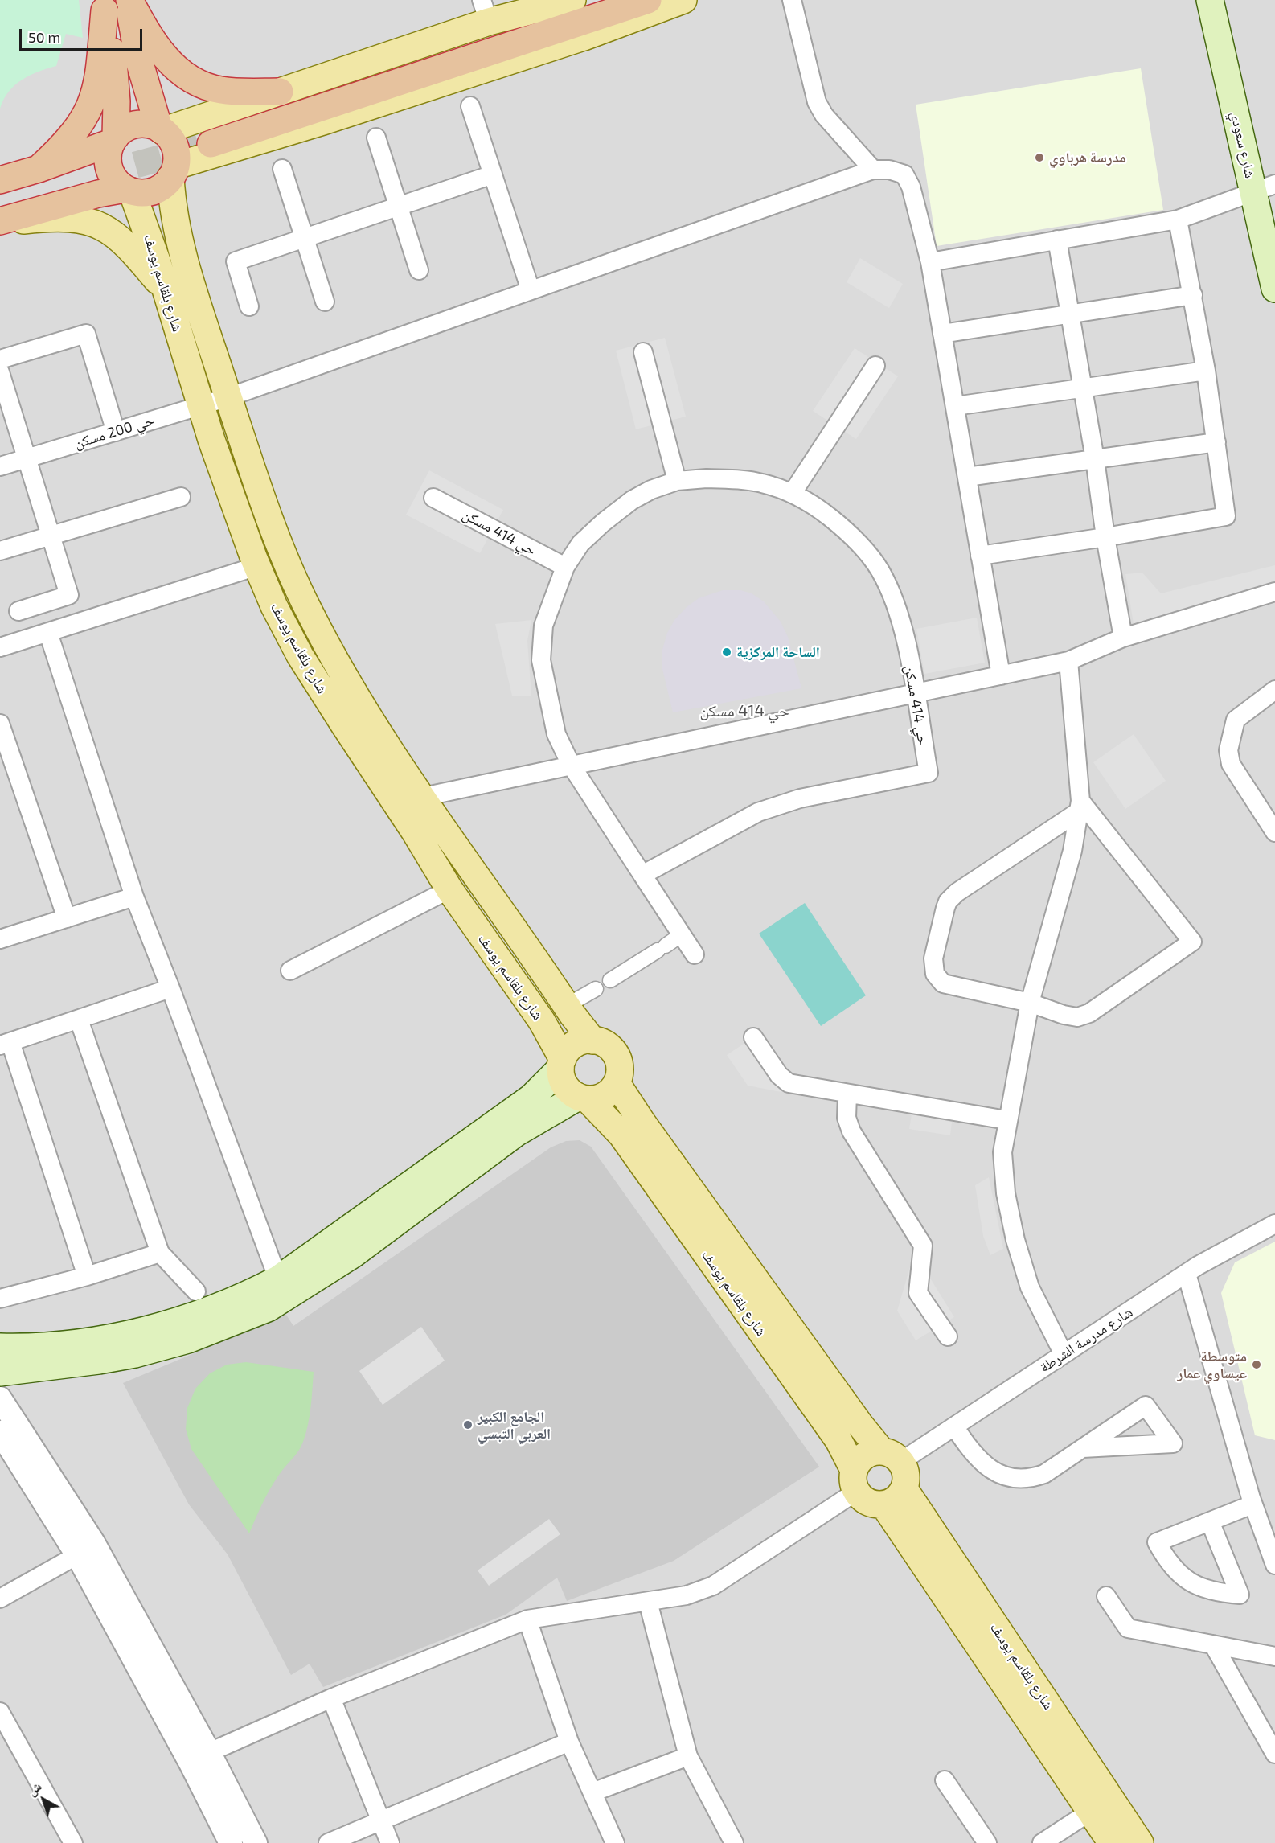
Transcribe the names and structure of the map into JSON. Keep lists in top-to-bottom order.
{
  "streets": {
    "main road": ["شارع سعودي", "شارع بلقاسم يوسف"],
    "street": ["حي 200 مسكن", "حي 414 مسكن", "شارع مدرسة الشرطة"]
  },
  "crossings": [
    ["شارع بلقاسم يوسف", "حي 200 مسكن"],
    ["شارع بلقاسم يوسف", "شارع مدرسة الشرطة"]
  ],
  "districts": ["حي 414 مسكن"],
  "places": [
    "مدرسة هرباوي",
    "الساحة المركزية",
    "متوسطة عيساوي عمار",
    "الجامع الكبير العربي التبسي"
  ],
  "scale_bar": "50 m",
  "north": "top left"
}
